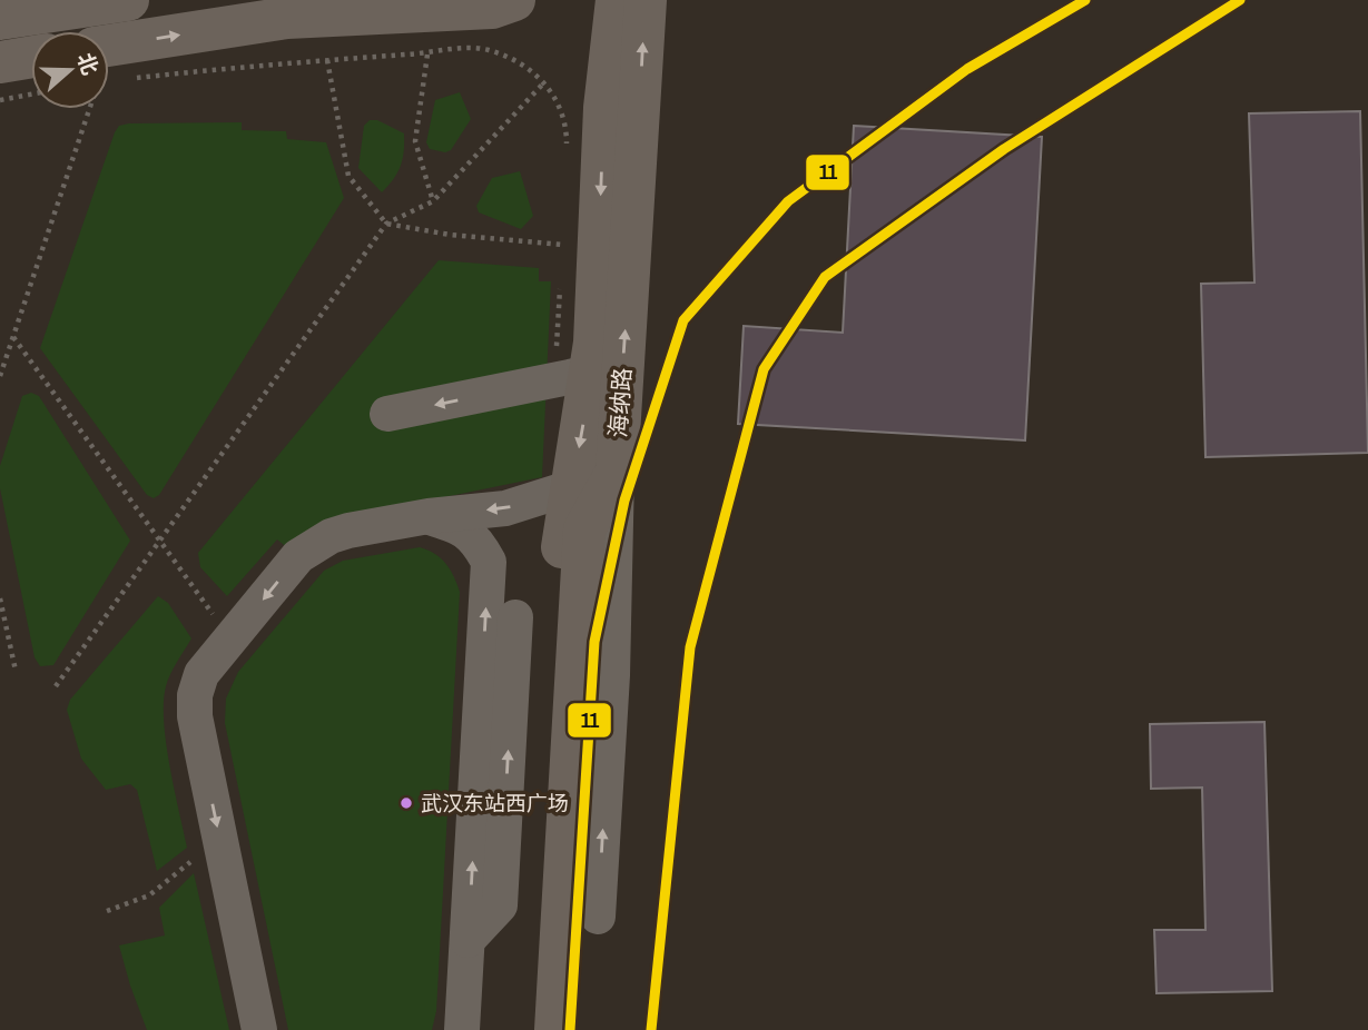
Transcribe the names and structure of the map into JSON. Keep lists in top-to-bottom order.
{
  "streets": {
    "main road": ["海纳路"]
  },
  "places": ["武汉东站西广场"],
  "lines": ["transit line 11"],
  "north": "right"
}
